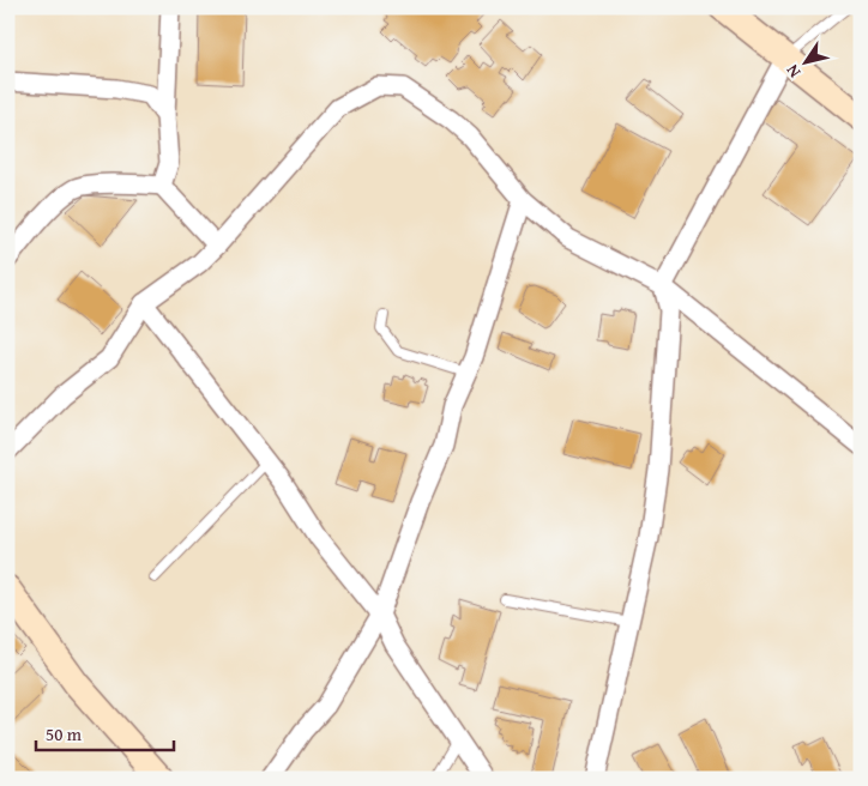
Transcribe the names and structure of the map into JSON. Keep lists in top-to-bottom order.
{
  "scale_bar": "50 m",
  "north": "bottom left"
}
